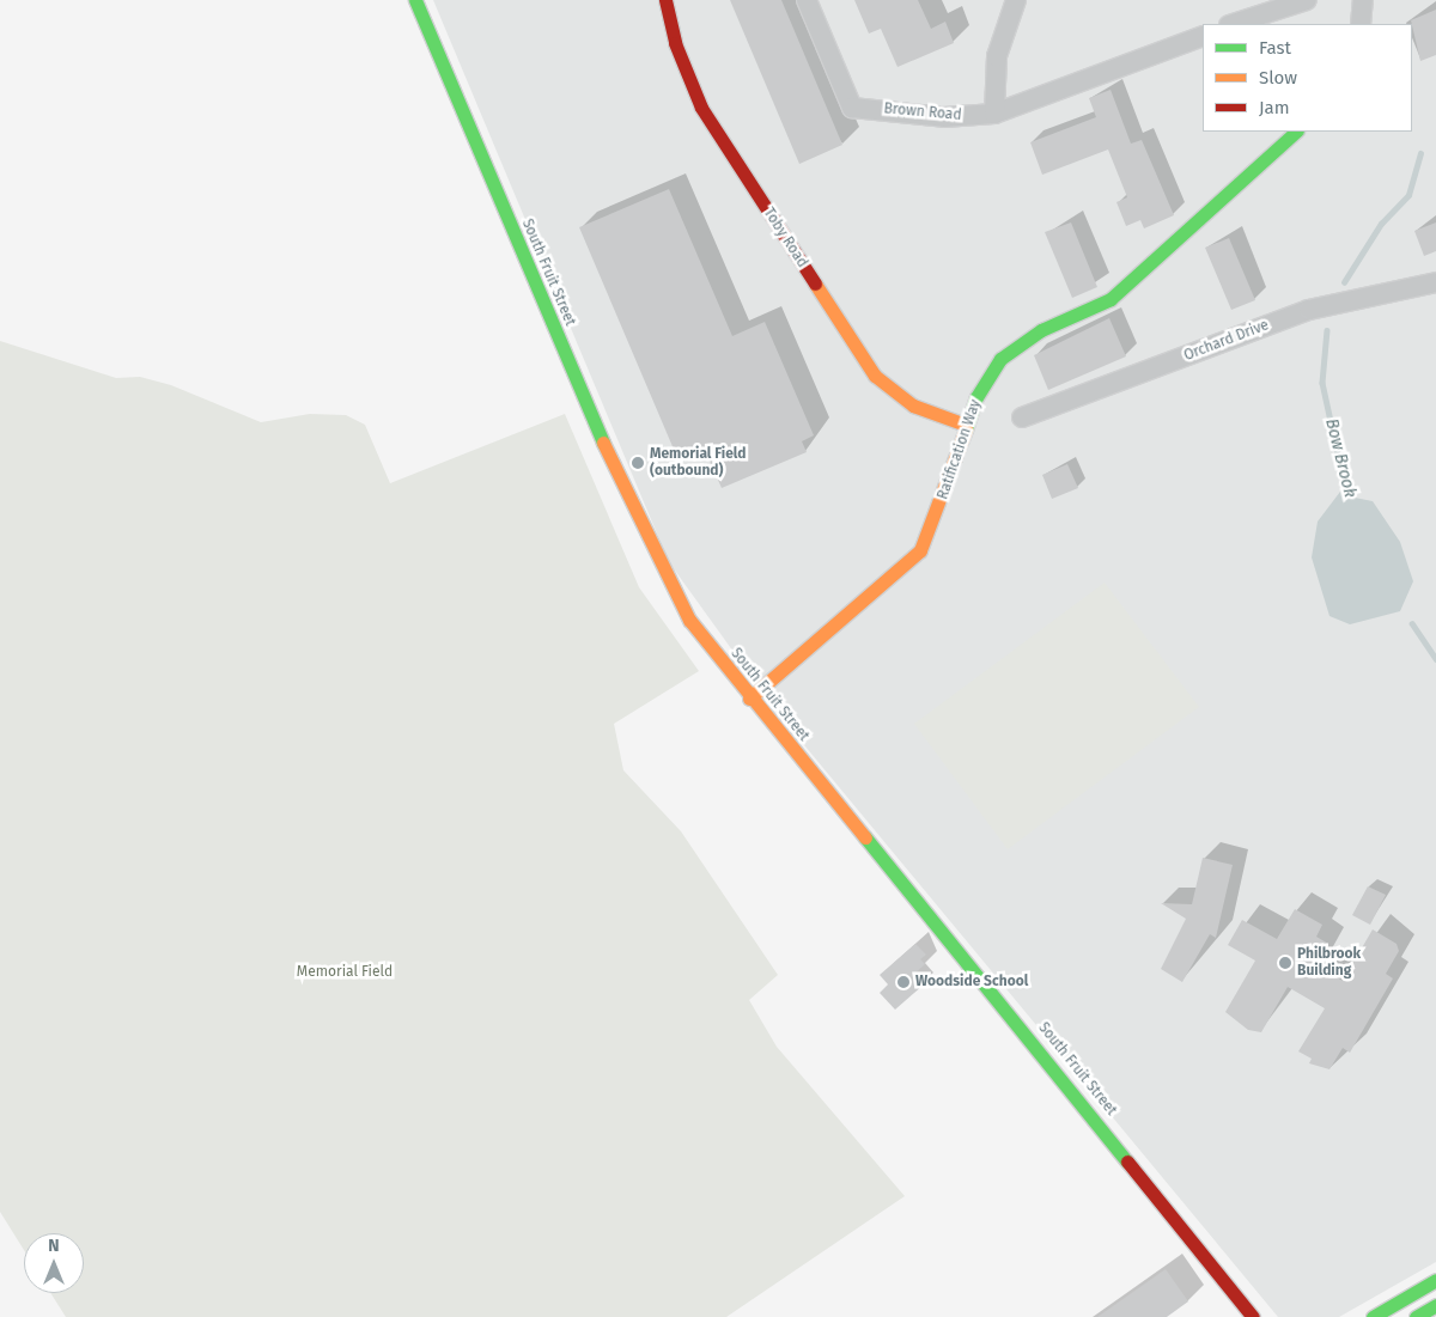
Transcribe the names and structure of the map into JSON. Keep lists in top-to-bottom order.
{
  "streets": {
    "street": [
      "Brown Road",
      "Toby Road",
      "South Fruit Street",
      "Orchard Drive",
      "Ratification Way"
    ]
  },
  "crossings": [
    ["Toby Road", "Ratification Way"],
    ["South Fruit Street", "Ratification Way"]
  ],
  "water": ["Bow Brook"],
  "parks": ["Memorial Field"],
  "places": ["Memorial Field (outbound)", "Philbrook Building", "Woodside School"],
  "legend": ["Fast", "Slow", "Jam"],
  "north": "top"
}
